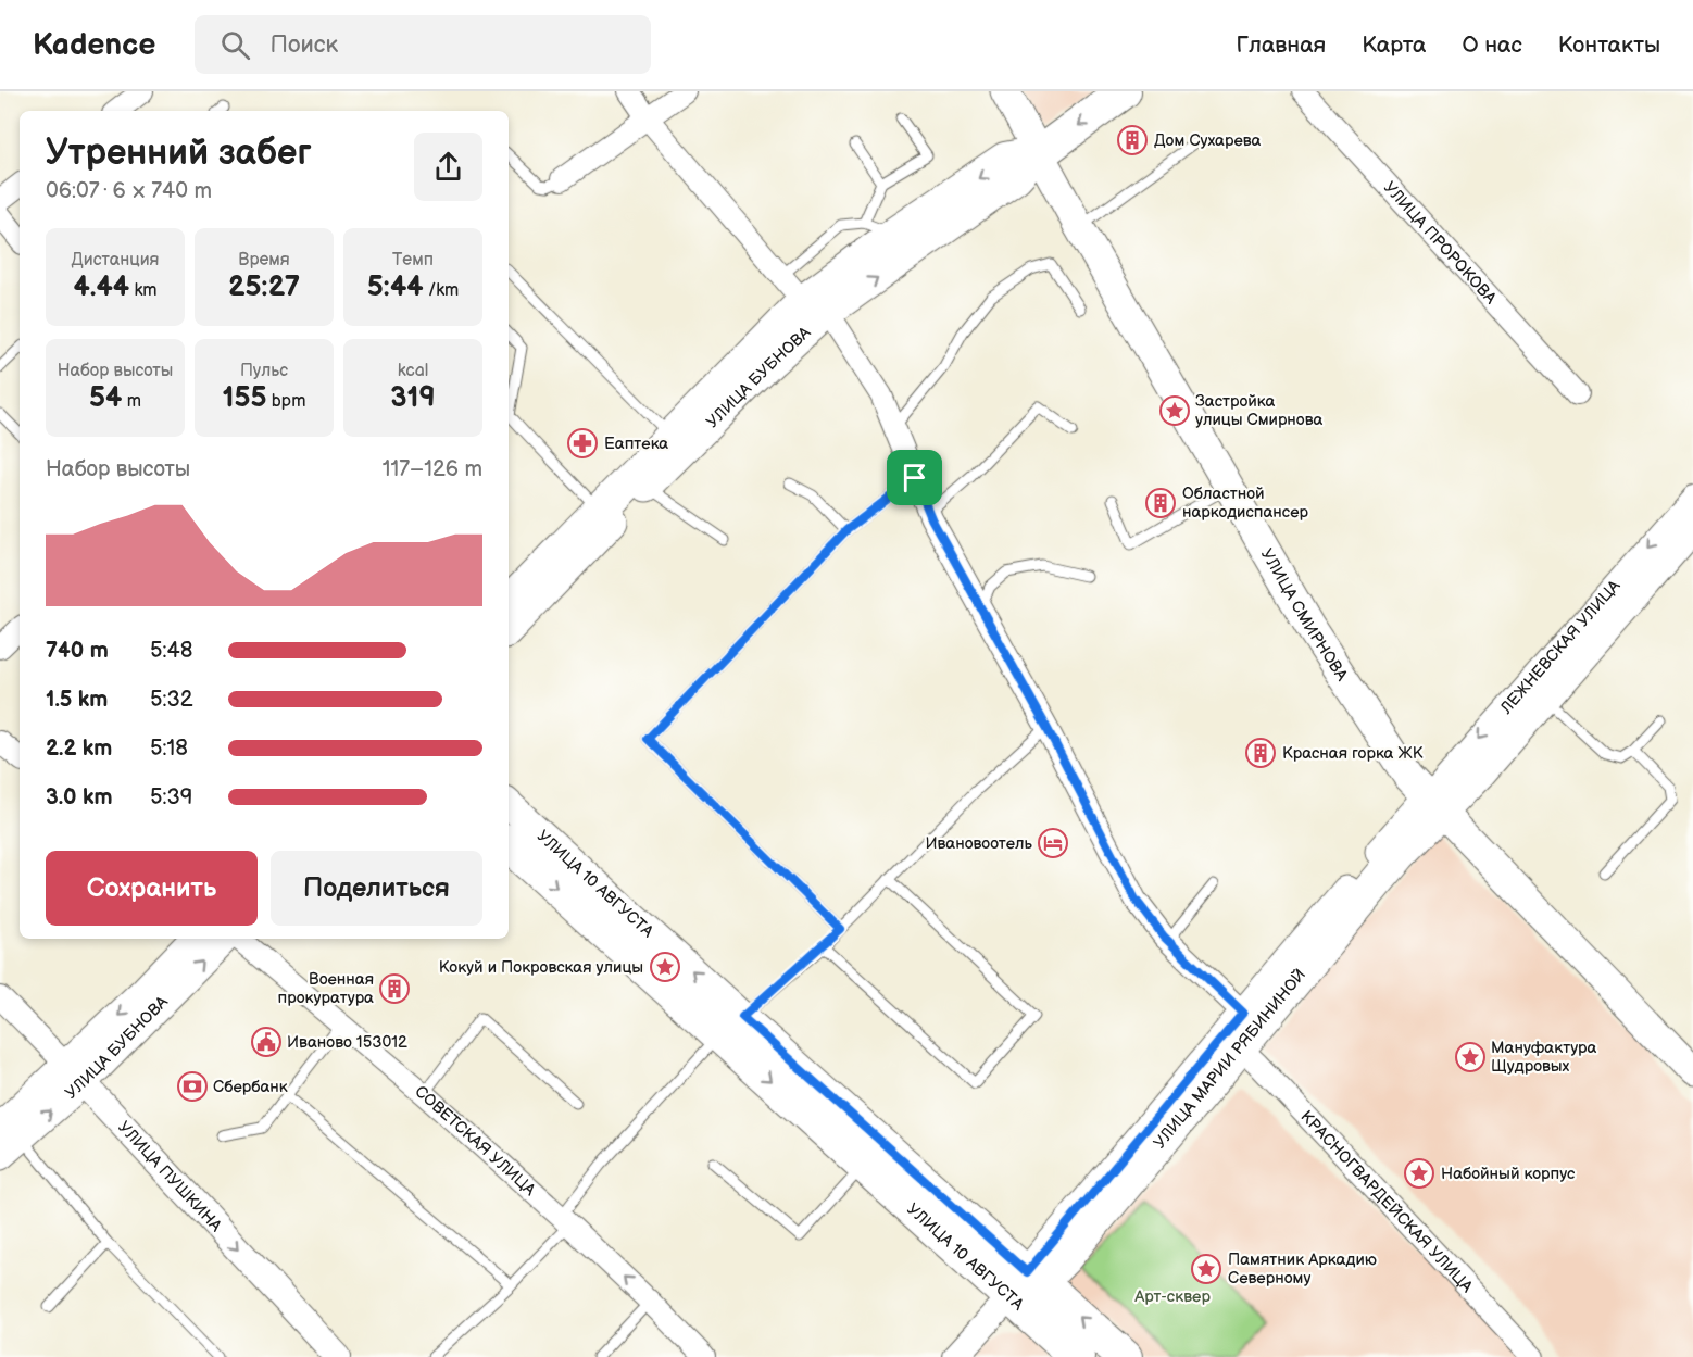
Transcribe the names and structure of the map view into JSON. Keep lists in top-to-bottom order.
{
  "streets": {
    "highway": [
      "УЛИЦА БУБНОВА",
      "ЛЕЖНЕВСКАЯ УЛИЦА",
      "УЛИЦА 10 АВГУСТА",
      "УЛИЦА МАРИИ РЯБИНИНОЙ"
    ],
    "main road": ["УЛИЦА СМИРНОВА"],
    "street": [
      "УЛИЦА ПРОРОКОВА",
      "СОВЕТСКАЯ УЛИЦА",
      "УЛИЦА ПУШКИНА",
      "КРАСНОГВАРДЕЙСКАЯ УЛИЦА"
    ]
  },
  "crossings": [
    ["УЛИЦА БУБНОВА", "УЛИЦА СМИРНОВА"],
    ["УЛИЦА БУБНОВА", "УЛИЦА ПУШКИНА"],
    ["УЛИЦА СМИРНОВА", "ЛЕЖНЕВСКАЯ УЛИЦА"],
    ["УЛИЦА СМИРНОВА", "УЛИЦА МАРИИ РЯБИНИНОЙ"],
    ["ЛЕЖНЕВСКАЯ УЛИЦА", "УЛИЦА МАРИИ РЯБИНИНОЙ"],
    ["УЛИЦА 10 АВГУСТА", "УЛИЦА МАРИИ РЯБИНИНОЙ"],
    ["УЛИЦА МАРИИ РЯБИНИНОЙ", "КРАСНОГВАРДЕЙСКАЯ УЛИЦА"]
  ],
  "one_way": ["ЛЕЖНЕВСКАЯ УЛИЦА", "УЛИЦА ПУШКИНА"],
  "parks": ["Арт-сквер"],
  "places": {
    "building": [
      "Дом Сухарева",
      "Областной наркодиспансер",
      "Красная горка ЖК",
      "Военная прокуратура"
    ],
    "place": [
      "Застройка улицы Смирнова",
      "Кокуй и Покровская улицы",
      "Мануфактура Щудровых",
      "Набойный корпус",
      "Памятник Аркадию Северному"
    ],
    "pharmacy": ["Еаптека"],
    "hotel": ["Ивановоотель"],
    "public building": ["Иваново 153012"],
    "bank": ["Сбербанк"]
  },
  "page": {
    "header": "Kadence",
    "search": "Поиск",
    "nav": [
      "Главная",
      "Карта",
      "О нас",
      "Контакты"
    ],
    "heading": ["Утренний забег", "06:07 · 6 × 740 m"],
    "stats": [
      ["Дистанция", "4.44 km"],
      ["Время", "25:27"],
      ["Темп", "5:44 /km"],
      ["Набор высоты", "54 m"],
      ["Пульс", "155 bpm"],
      ["kcal", "319"]
    ],
    "chart": ["Набор высоты", "117–126 m"],
    "list": [
      {
        "name": "740 m",
        "note": "5:48"
      },
      {
        "name": "1.5 km",
        "note": "5:32"
      },
      {
        "name": "2.2 km",
        "note": "5:18"
      },
      {
        "name": "3.0 km",
        "note": "5:39"
      }
    ],
    "buttons": ["Сохранить", "Поделиться"]
  }
}
